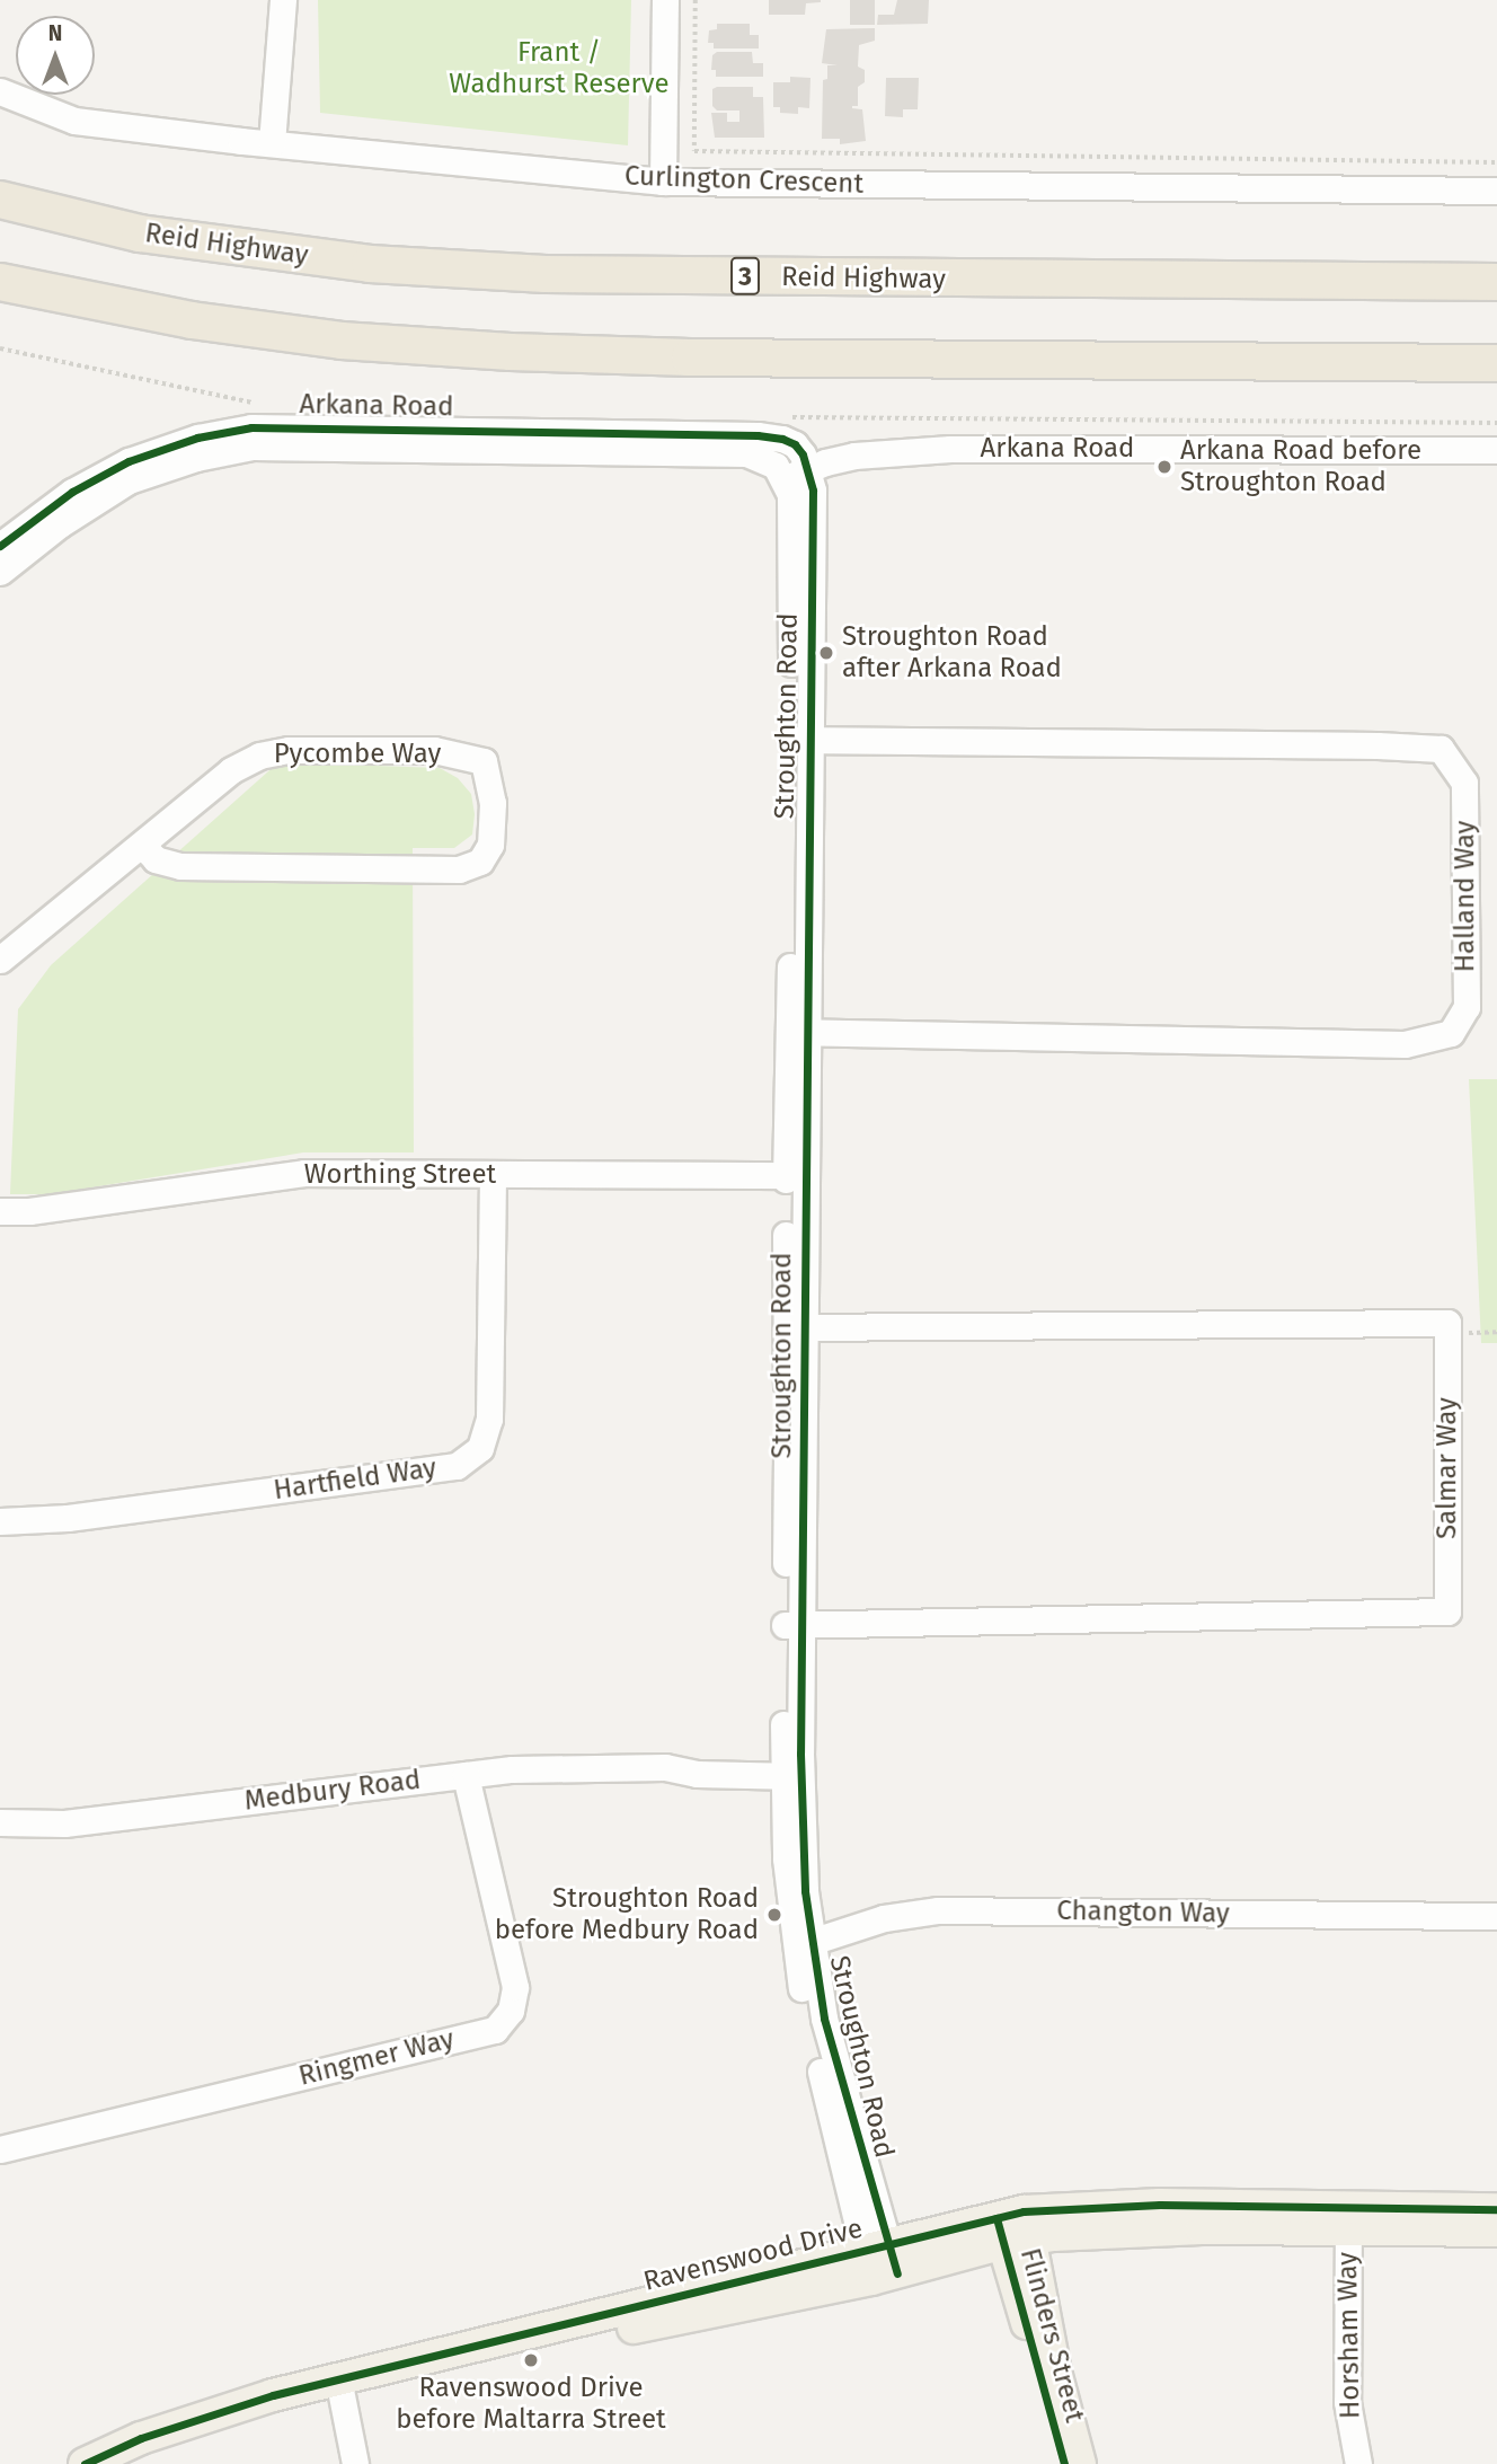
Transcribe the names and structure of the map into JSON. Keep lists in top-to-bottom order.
{
  "streets": {
    "highway": ["Reid Highway", "3"],
    "main road": ["Ravenswood Drive", "Flinders Street"],
    "street": [
      "Curlington Crescent",
      "Arkana Road",
      "Stroughton Road",
      "Pycombe Way",
      "Halland Way",
      "Worthing Street",
      "Salmar Way",
      "Hartfield Way",
      "Medbury Road",
      "Changton Way",
      "Ringmer Way",
      "Horsham Way"
    ]
  },
  "crossings": [
    ["Arkana Road", "Stroughton Road"],
    ["Stroughton Road", "Halland Way"],
    ["Stroughton Road", "Worthing Street"],
    ["Stroughton Road", "Salmar Way"],
    ["Stroughton Road", "Medbury Road"],
    ["Stroughton Road", "Changton Way"],
    ["Stroughton Road", "Ravenswood Drive"],
    ["Worthing Street", "Hartfield Way"],
    ["Medbury Road", "Ringmer Way"],
    ["Ravenswood Drive", "Flinders Street"],
    ["Ravenswood Drive", "Horsham Way"]
  ],
  "parks": ["Frant / Wadhurst Reserve"],
  "places": [
    "Arkana Road before Stroughton Road",
    "Stroughton Road after Arkana Road",
    "Stroughton Road before Medbury Road",
    "Ravenswood Drive before Maltarra Street"
  ],
  "north": "top"
}
